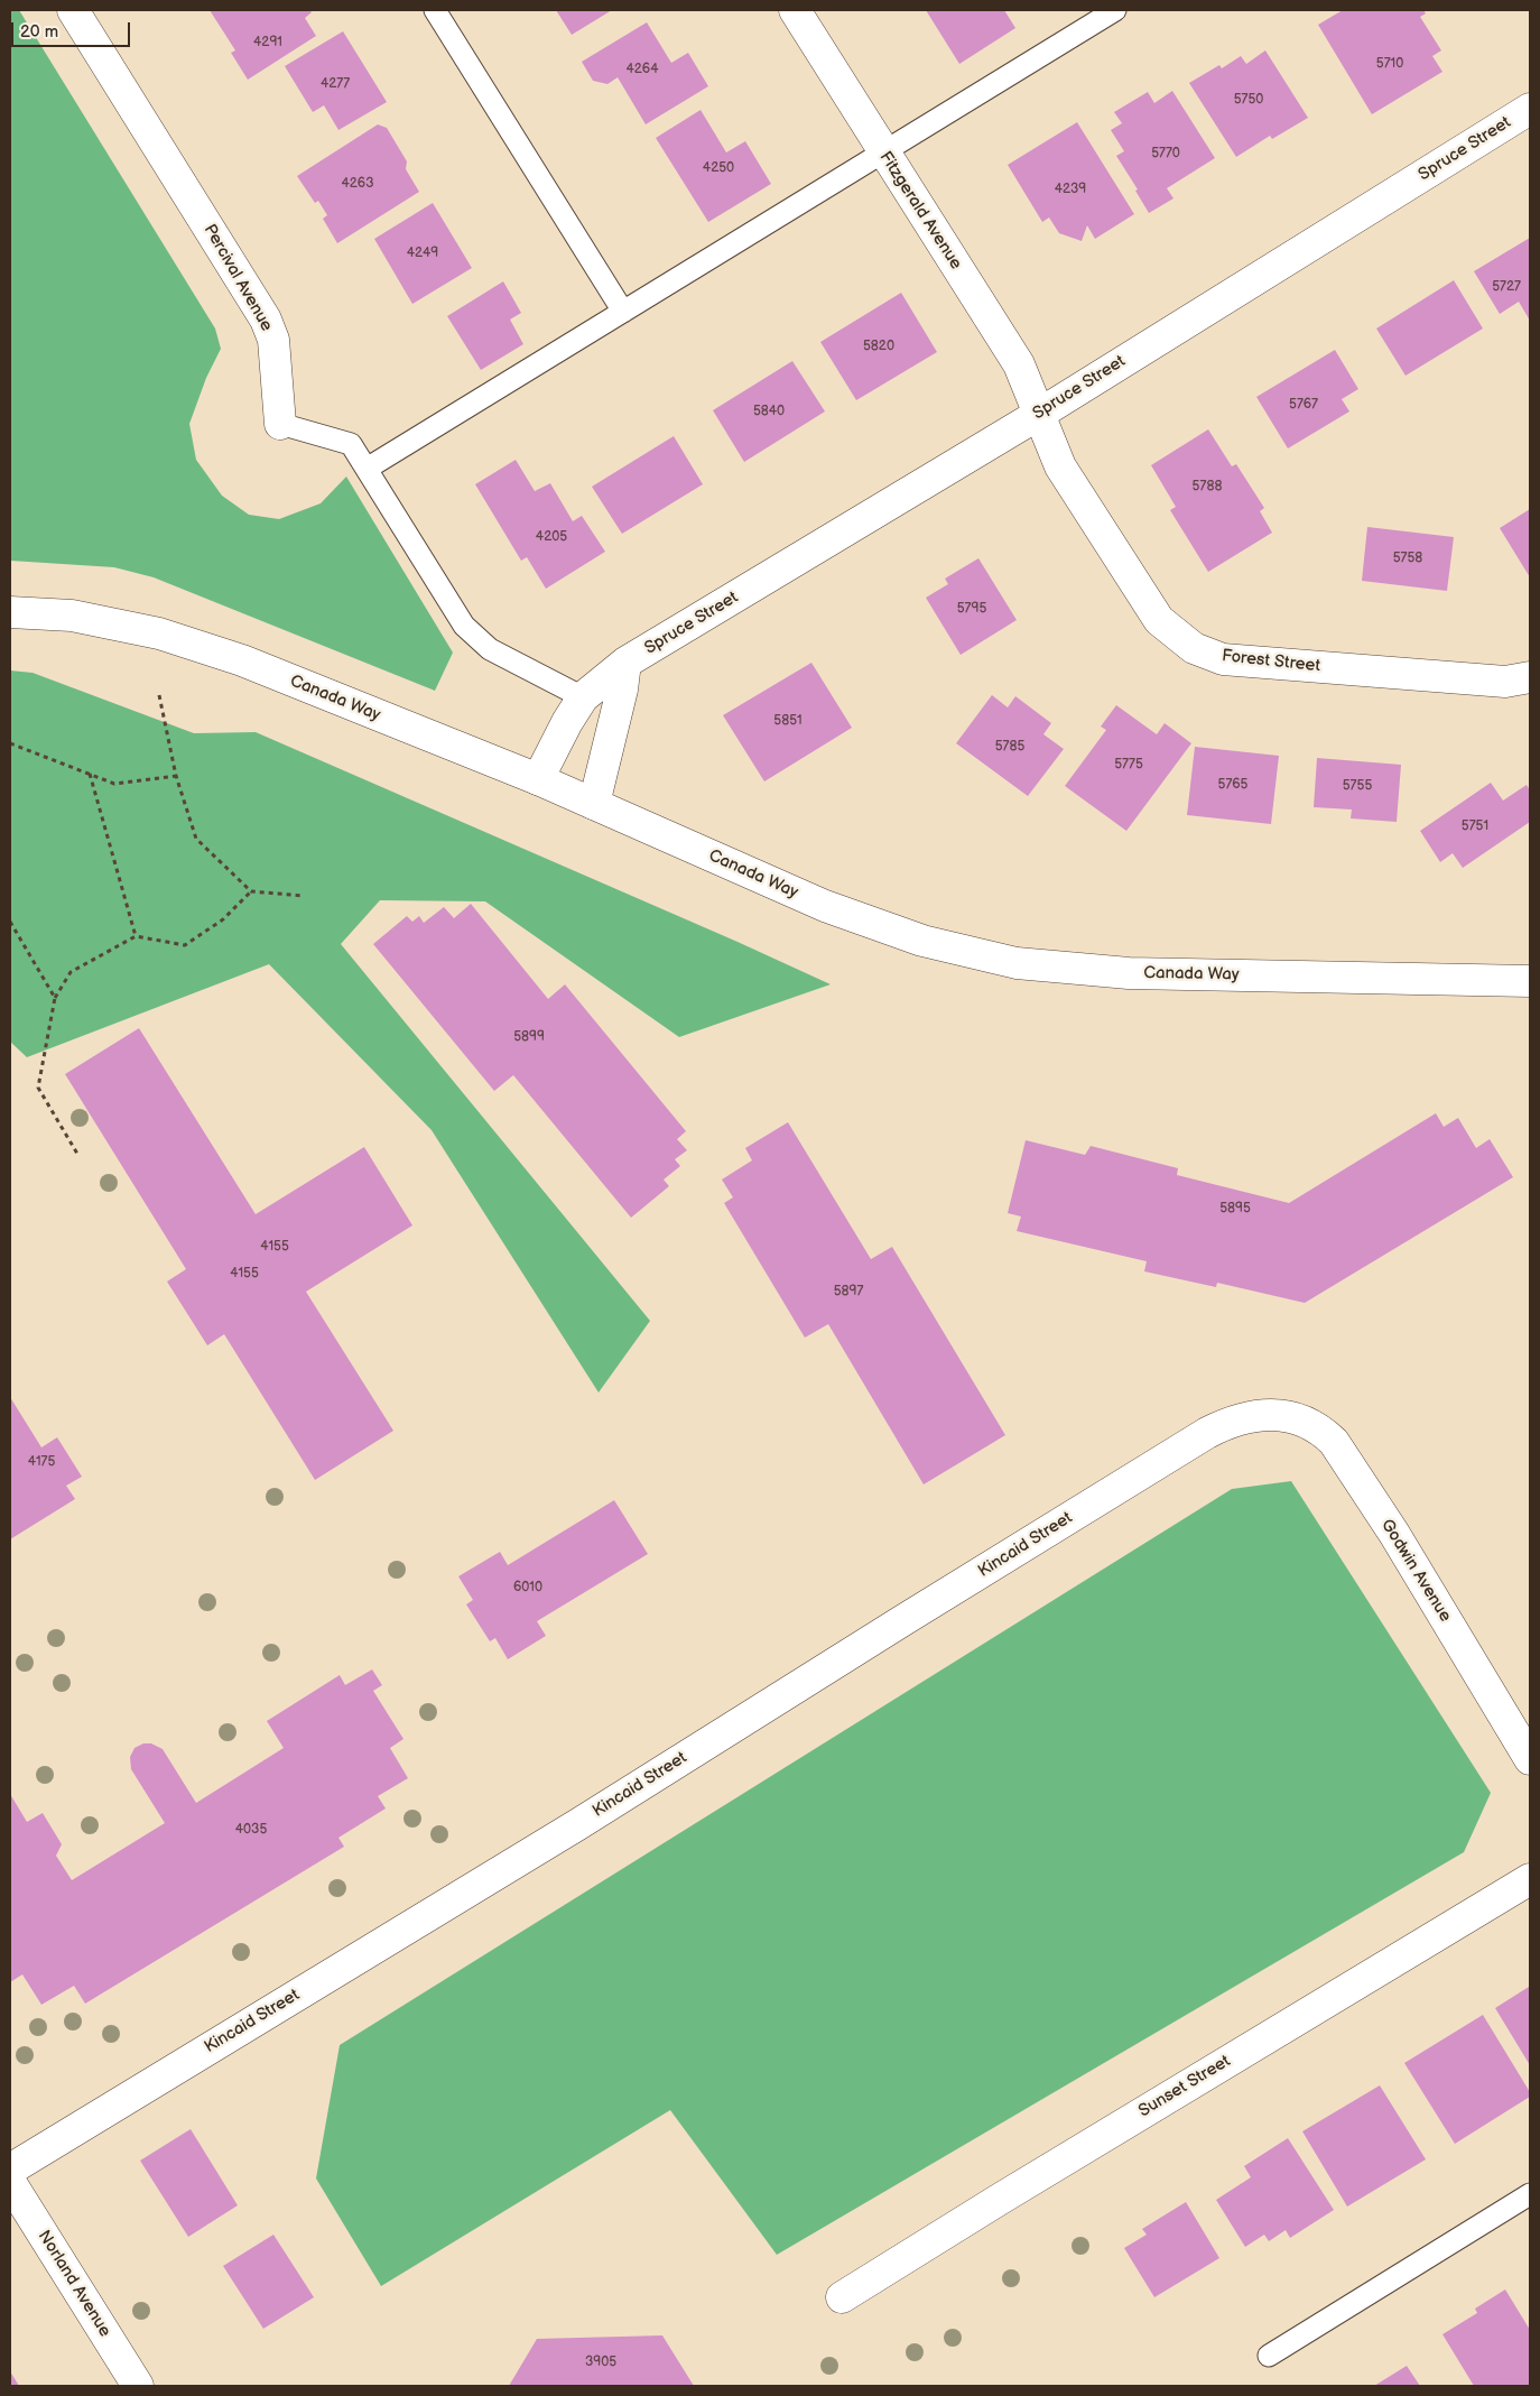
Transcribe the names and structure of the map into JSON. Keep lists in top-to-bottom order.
{
  "streets": {
    "street": [
      "Spruce Street",
      "Fitzgerald Avenue",
      "Percival Avenue",
      "Forest Street",
      "Canada Way",
      "Kincaid Street",
      "Godwin Avenue",
      "Sunset Street",
      "Norland Avenue"
    ]
  },
  "crossings": [
    ["Spruce Street", "Fitzgerald Avenue"],
    ["Spruce Street", "Percival Avenue"],
    ["Spruce Street", "Forest Street"],
    ["Spruce Street", "Canada Way"],
    ["Fitzgerald Avenue", "Forest Street"],
    ["Kincaid Street", "Godwin Avenue"]
  ],
  "house_numbers": [
    "4291",
    "5710",
    "4264",
    "4277",
    "5750",
    "5770",
    "4250",
    "4263",
    "4239",
    "4249",
    "5727",
    "5820",
    "5767",
    "5840",
    "5788",
    "4205",
    "5758",
    "5795",
    "5851",
    "5785",
    "5775",
    "5765",
    "5755",
    "5751",
    "5899",
    "5895",
    "4155",
    "4155",
    "5897",
    "4175",
    "6010",
    "4035",
    "3905"
  ],
  "scale_bar": "20 m"
}
